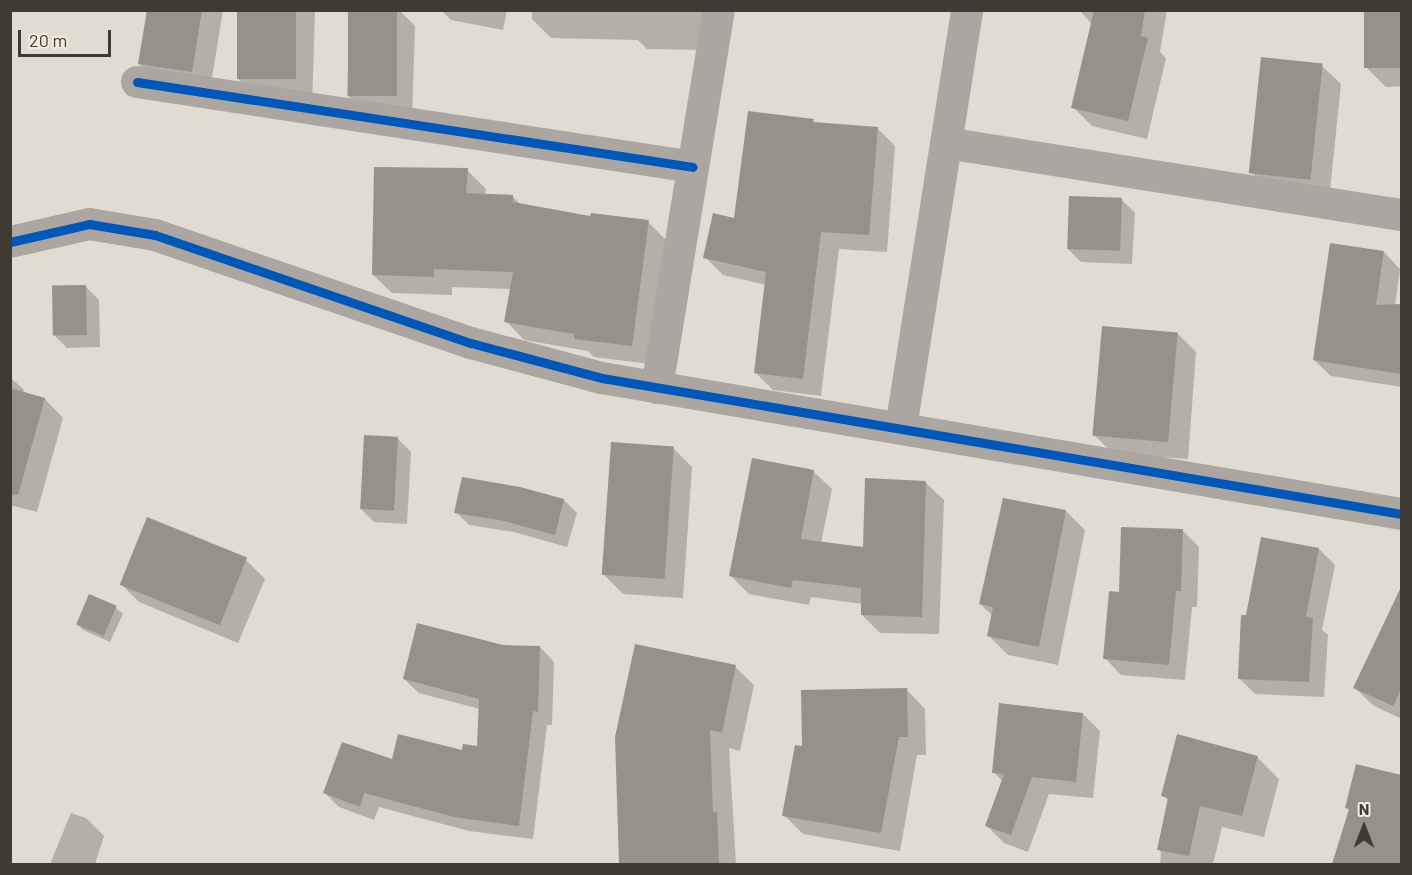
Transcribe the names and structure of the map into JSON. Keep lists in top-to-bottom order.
{
  "scale_bar": "20 m",
  "north": "top"
}
